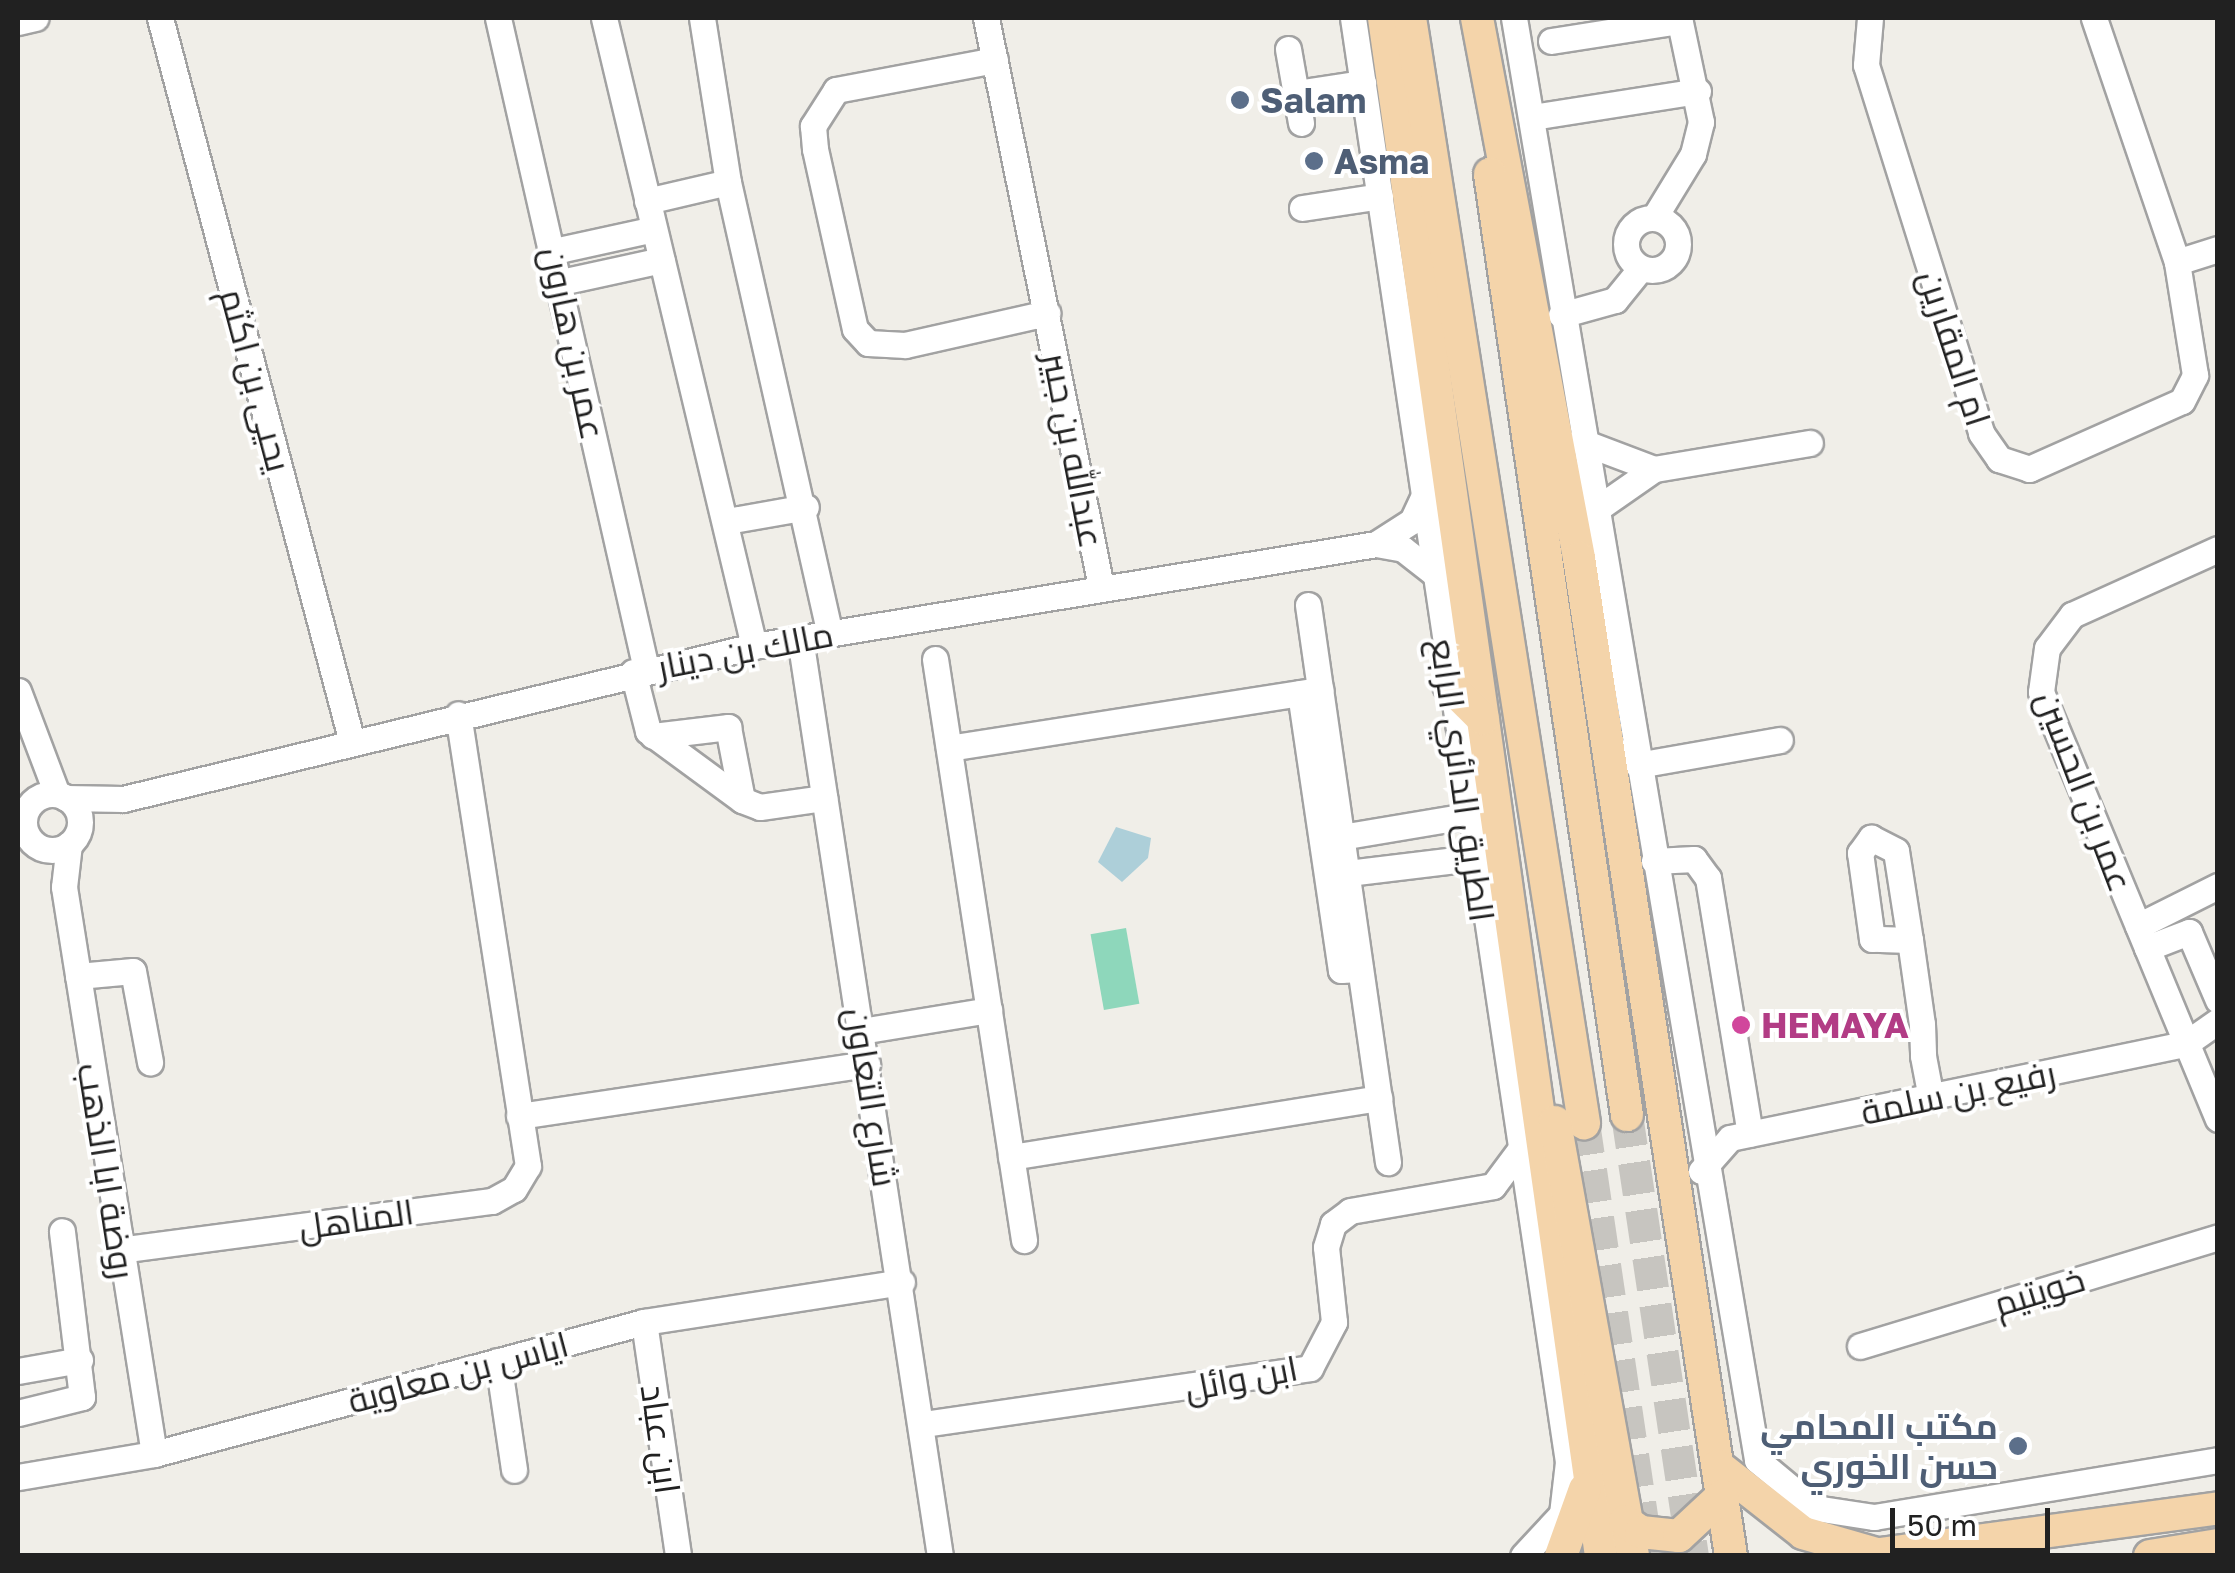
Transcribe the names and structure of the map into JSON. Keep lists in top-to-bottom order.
{
  "streets": {
    "main road": ["الطريق الدائري الرابع"],
    "street": [
      "عمر بن هارون",
      "ام المقارين",
      "يحيى بن اكثم",
      "عبدالله بن جبير",
      "مالك بن دينار",
      "عمر بن الحسين",
      "رفيع بن سلمة",
      "شارع التعاون",
      "روضة ابا الذهب",
      "المناهل",
      "خويتيم",
      "اياس بن معاوية",
      "ابن وائل",
      "ابن عباد"
    ]
  },
  "crossings": [
    ["عمر بن هارون", "مالك بن دينار"],
    ["يحيى بن اكثم", "مالك بن دينار"],
    ["عبدالله بن جبير", "مالك بن دينار"],
    ["مالك بن دينار", "الطريق الدائري الرابع"],
    ["مالك بن دينار", "شارع التعاون"],
    ["مالك بن دينار", "روضة ابا الذهب"],
    ["مالك بن دينار", "المناهل"],
    ["عمر بن الحسين", "رفيع بن سلمة"],
    ["شارع التعاون", "اياس بن معاوية"],
    ["شارع التعاون", "ابن وائل"],
    ["روضة ابا الذهب", "المناهل"],
    ["روضة ابا الذهب", "اياس بن معاوية"],
    ["اياس بن معاوية", "ابن عباد"]
  ],
  "places": [
    "Salam",
    "Asma",
    "HEMAYA",
    "مكتب المحامي حسن الخوري"
  ],
  "scale_bar": "50 m"
}
